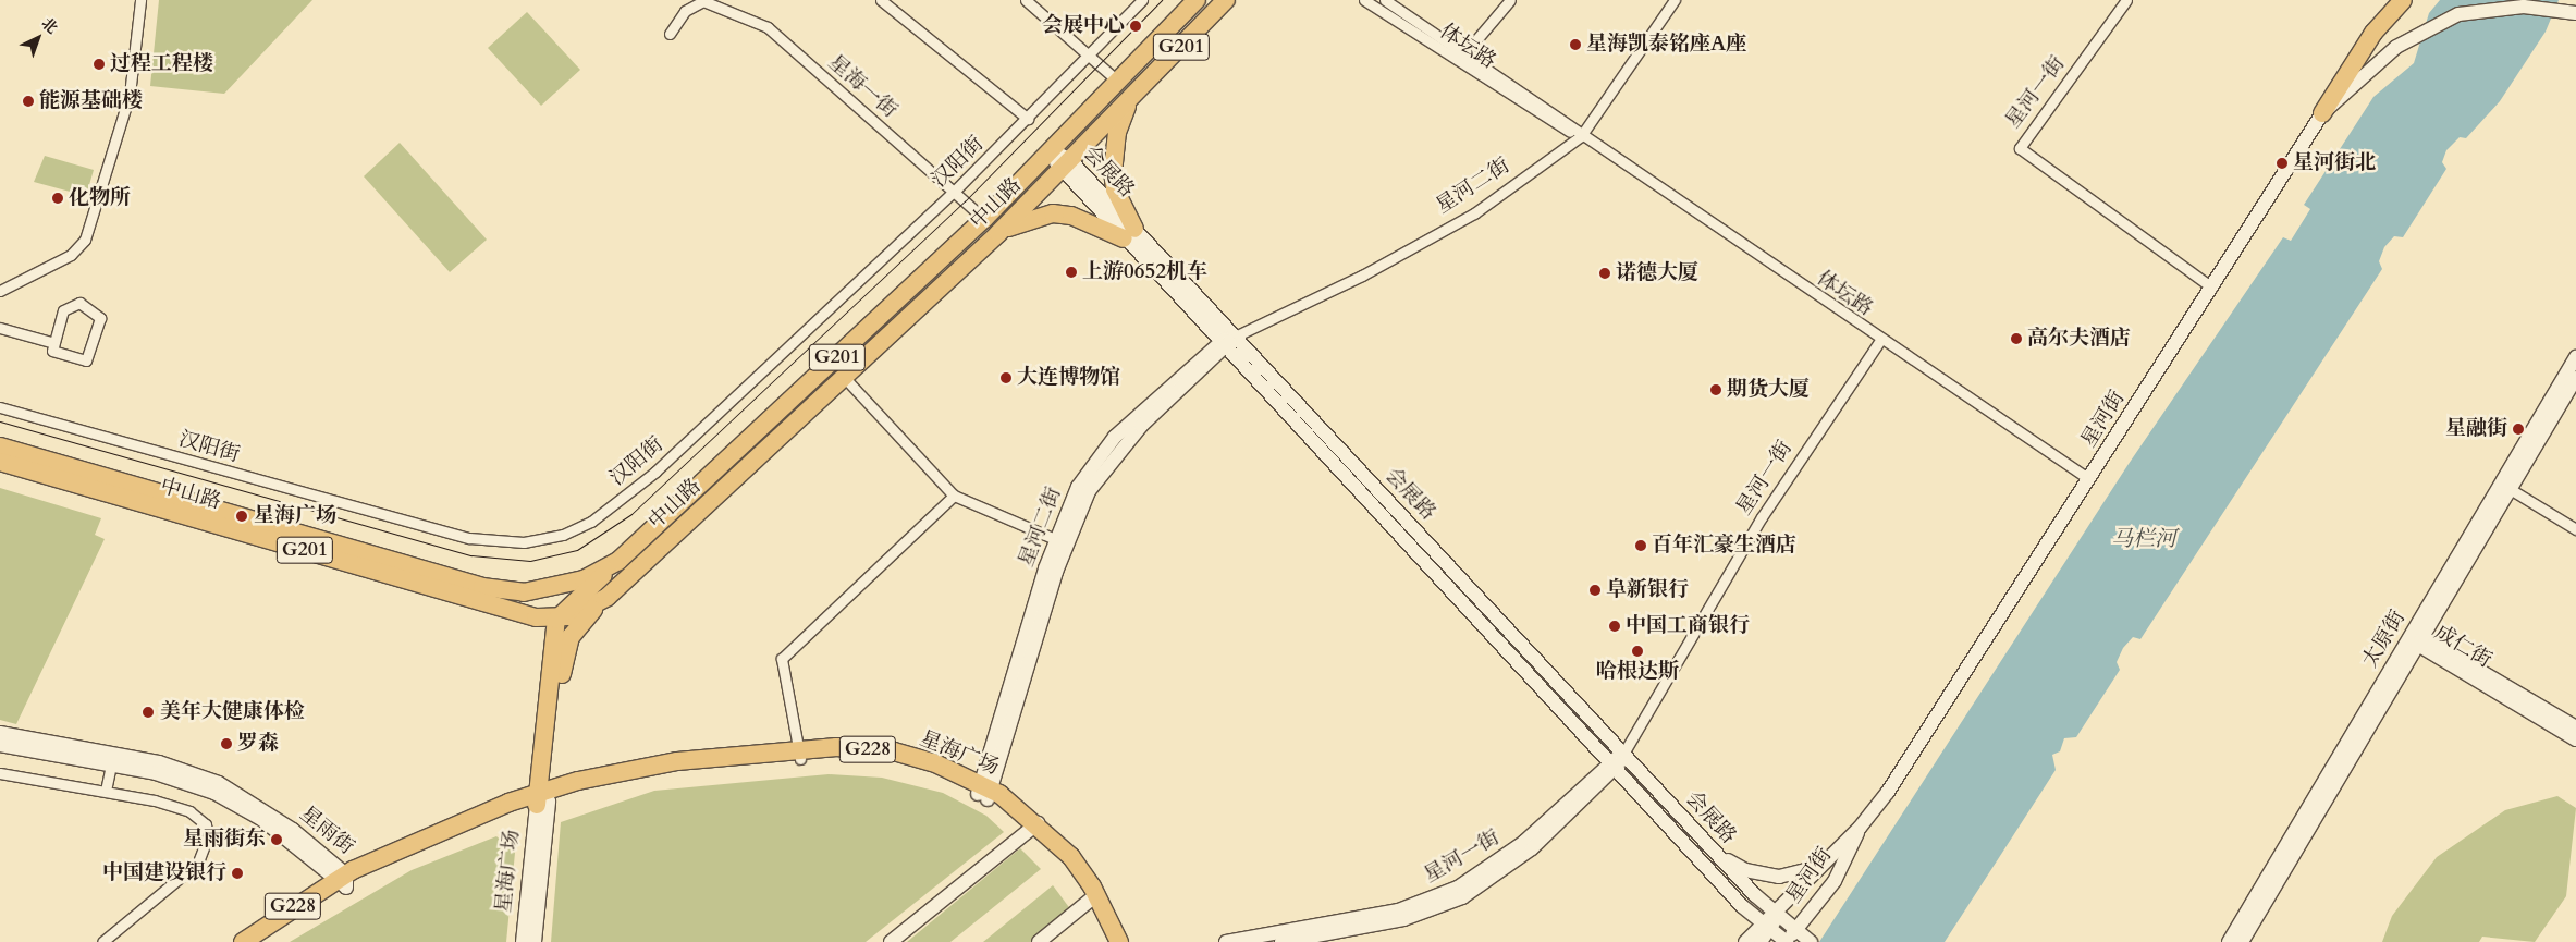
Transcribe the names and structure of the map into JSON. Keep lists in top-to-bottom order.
{
  "streets": {
    "highway": [
      "G201",
      "中山路",
      "G228",
      "星海广场"
    ],
    "main road": [
      "星河一街",
      "会展路",
      "星河二街",
      "星河街",
      "太原街",
      "成仁街",
      "星雨街"
    ],
    "street": ["体坛路", "星海一街", "汉阳街"]
  },
  "crossings": [
    ["体坛路", "星河一街"],
    ["体坛路", "星河二街"],
    ["体坛路", "星河街"],
    ["星海一街", "汉阳街"],
    ["星海一街", "中山路"],
    ["星河一街", "会展路"],
    ["星河一街", "星河街"],
    ["会展路", "星河二街"],
    ["会展路", "中山路"],
    ["会展路", "星河街"],
    ["星河二街", "星海广场"],
    ["中山路", "星海广场"],
    ["太原街", "成仁街"],
    ["星海广场", "星雨街"]
  ],
  "water": ["马栏河"],
  "places": [
    "会展中心",
    "星海凯泰铭座A座",
    "过程工程楼",
    "能源基础楼",
    "星河街北",
    "化物所",
    "上游0652机车",
    "诺德大厦",
    "高尔夫酒店",
    "大连博物馆",
    "期货大厦",
    "星融街",
    "星海广场",
    "百年汇豪生酒店",
    "阜新银行",
    "中国工商银行",
    "哈根达斯",
    "美年大健康体检",
    "罗森",
    "星雨街东",
    "中国建设银行"
  ],
  "north": "top right"
}
